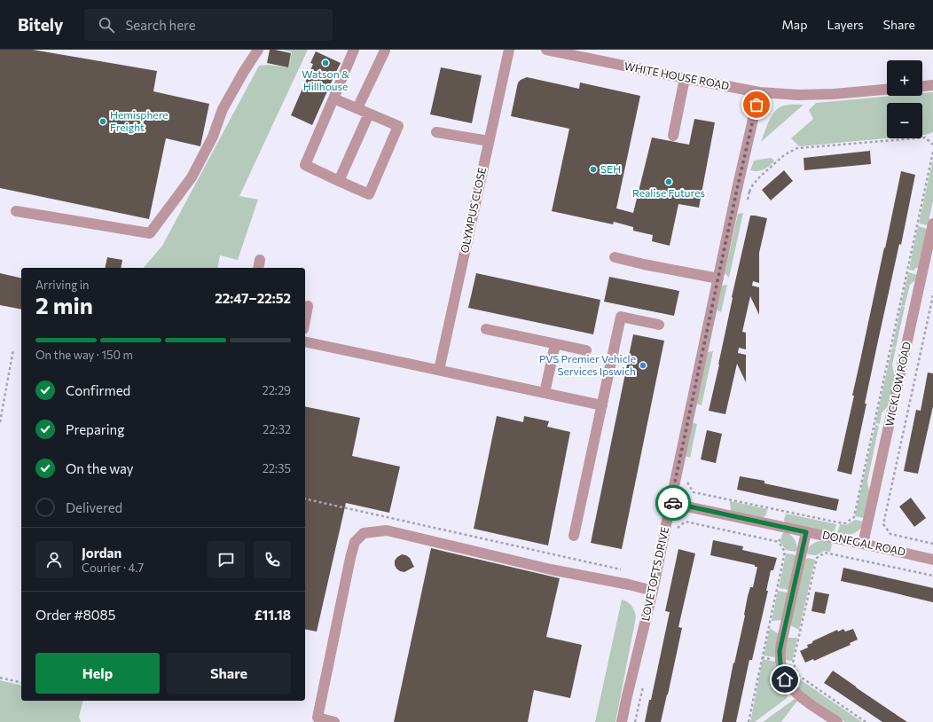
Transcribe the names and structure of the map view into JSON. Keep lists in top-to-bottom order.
{
  "streets": {
    "street": [
      "WHITE HOUSE ROAD",
      "OLYMPUS CLOSE",
      "WICKLOW ROAD",
      "DONEGAL ROAD",
      "LOVETOFTS DRIVE"
    ]
  },
  "crossings": [
    ["WHITE HOUSE ROAD", "LOVETOFTS DRIVE"],
    ["WICKLOW ROAD", "DONEGAL ROAD"],
    ["DONEGAL ROAD", "LOVETOFTS DRIVE"]
  ],
  "places": [
    "Watson & Hillhouse",
    "Hemisphere Freight",
    "SEH",
    "Realise Futures",
    "PVS Premier Vehicle Services Ipswich"
  ],
  "page": {
    "header": "Bitely",
    "search": "Search here",
    "nav": ["Map", "Layers", "Share"],
    "map_buttons": ["+", "−"],
    "heading": ["2 min", "Arriving in", "22:47–22:52"],
    "panel": [
      "Jordan",
      "Courier · 4.7",
      "Order #8085",
      "£11.18"
    ],
    "bar": "On the way · 150 m",
    "list": [
      ["Confirmed", "22:29"],
      ["Preparing", "22:32"],
      ["On the way", "22:35"],
      "Delivered"
    ],
    "buttons": ["Help", "Share"]
  }
}
